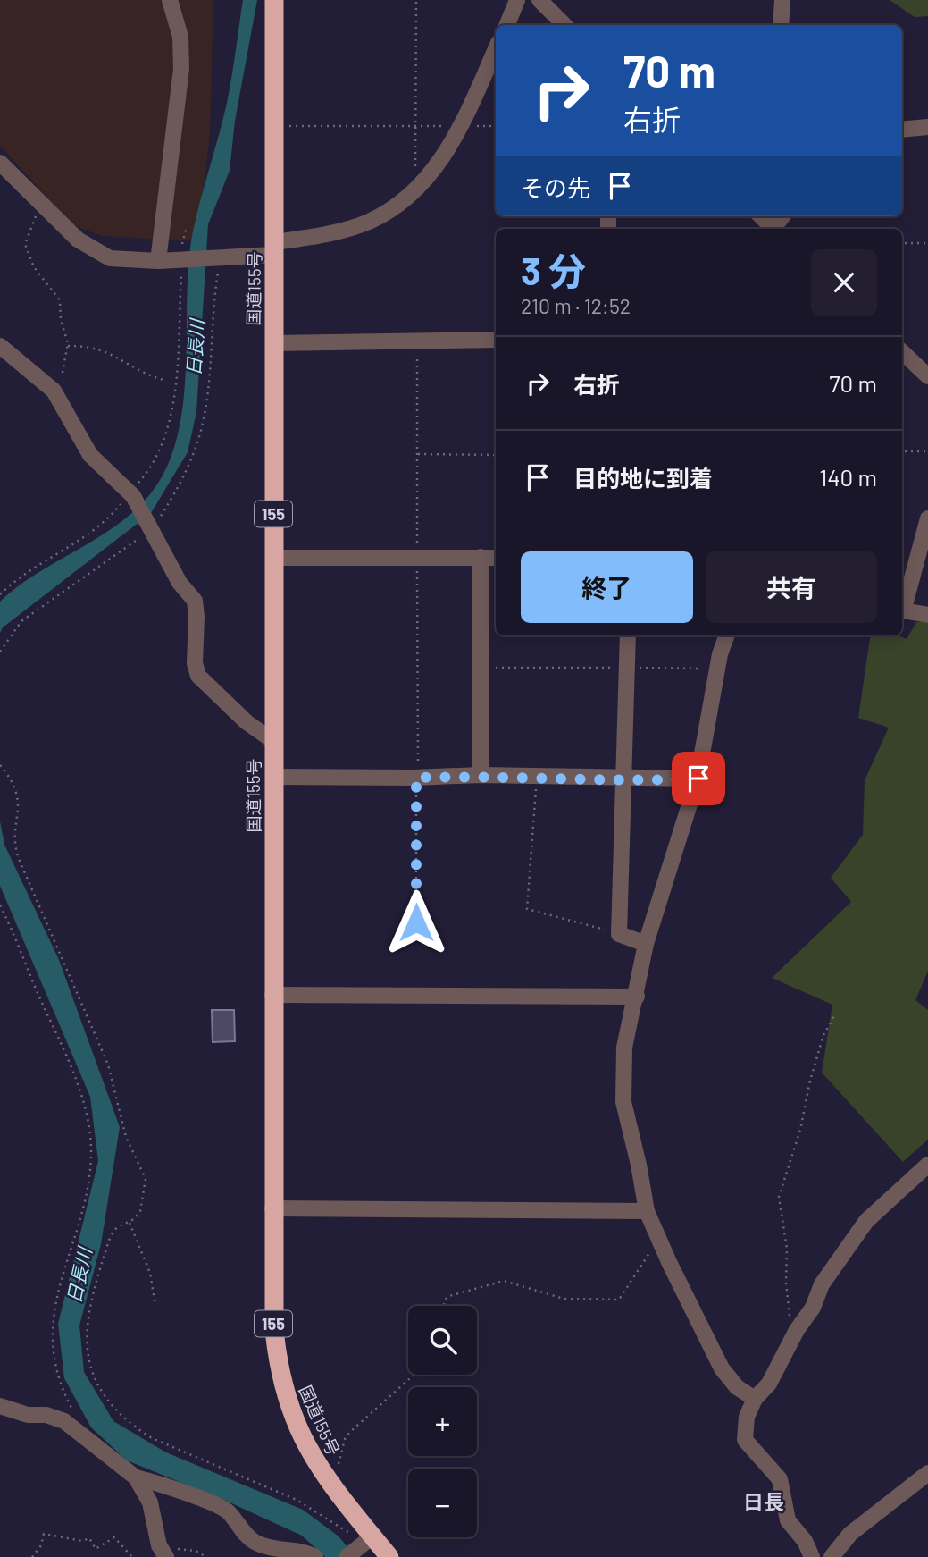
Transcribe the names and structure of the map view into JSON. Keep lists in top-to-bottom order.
{
  "streets": {
    "highway": ["国道155号", "155"]
  },
  "districts": ["日長"],
  "water": ["日長川"],
  "page": {
    "turn": ["70 m", "右折"],
    "then": "その先",
    "heading": ["3 分", "210 m · 12:52"],
    "list": [
      {
        "name": "右折",
        "value": "70 m"
      },
      {
        "name": "目的地に到着",
        "value": "140 m"
      }
    ],
    "buttons": ["終了", "共有"],
    "map_buttons": ["+", "−"]
  }
}
